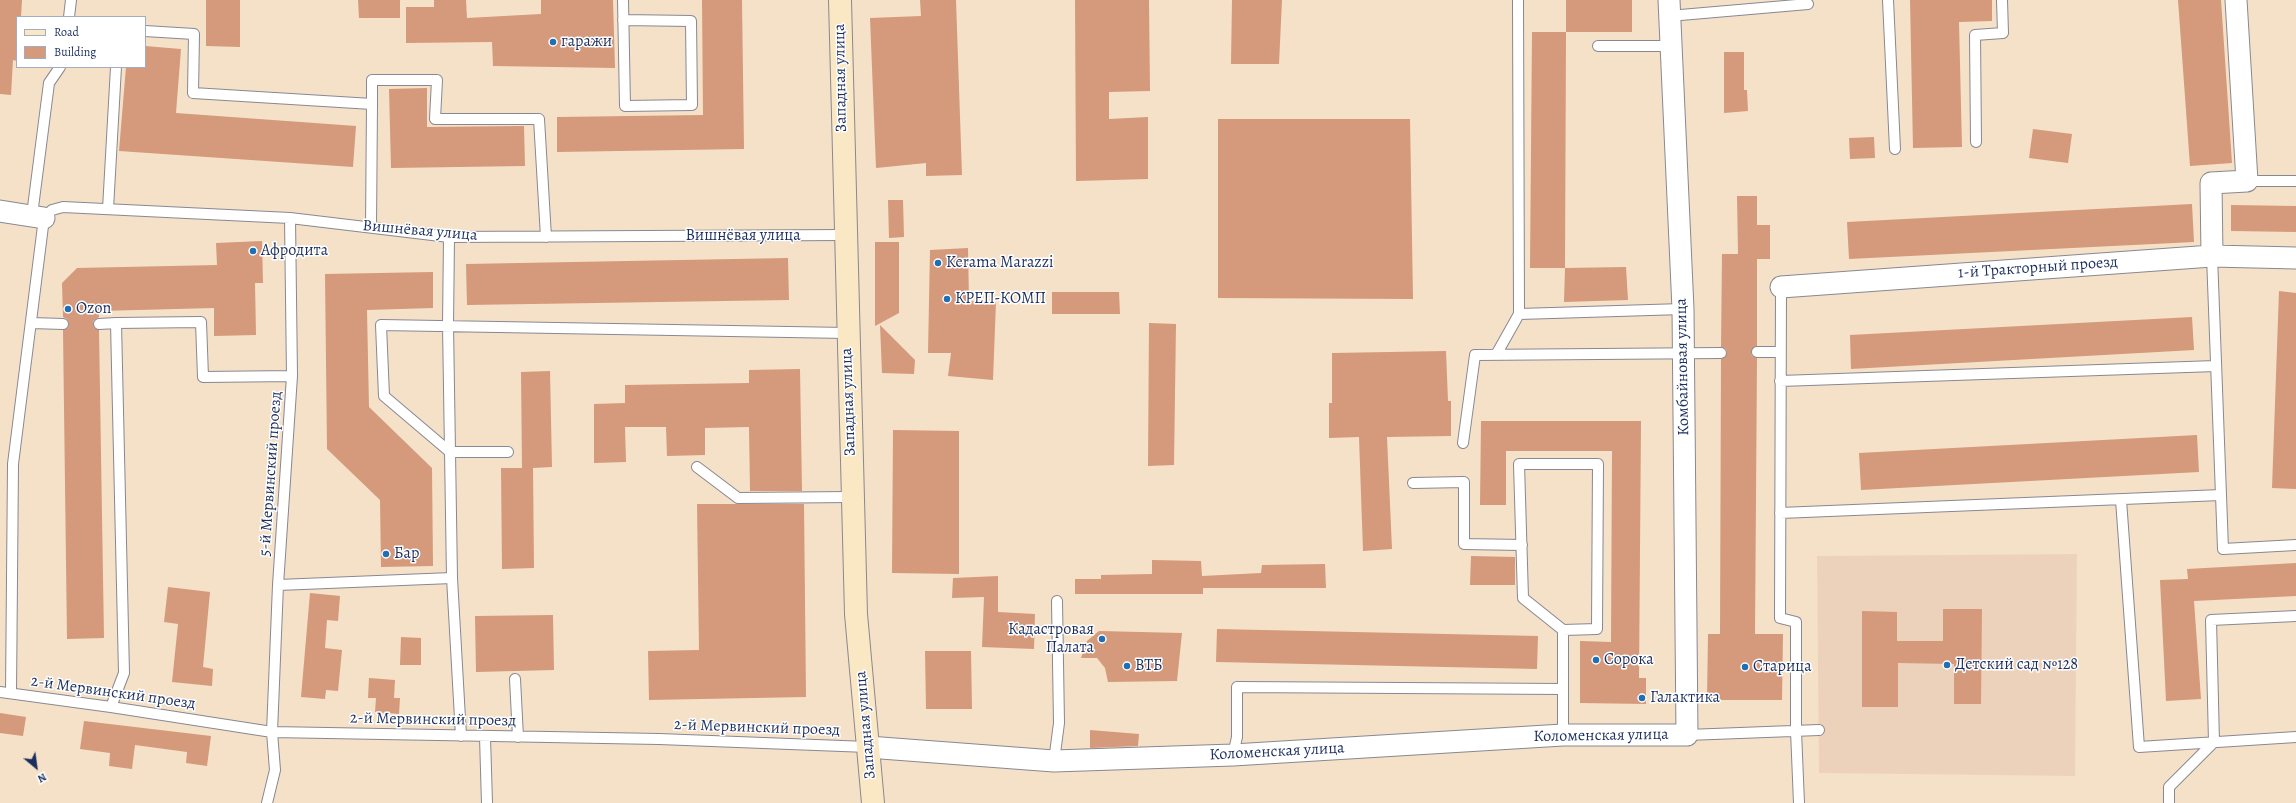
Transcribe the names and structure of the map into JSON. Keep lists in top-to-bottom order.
{
  "streets": {
    "street": [
      "Западная улица",
      "1-й Тракторный проезд",
      "Комбайновая улица",
      "Коломенская улица"
    ],
    "lane": ["Вишнёвая улица", "5-й Мервинский проезд", "2-й Мервинский проезд"]
  },
  "crossings": [
    ["Западная улица", "Вишнёвая улица"],
    ["Западная улица", "2-й Мервинский проезд"],
    ["Западная улица", "Коломенская улица"],
    ["Вишнёвая улица", "5-й Мервинский проезд"],
    ["Комбайновая улица", "Коломенская улица"],
    ["5-й Мервинский проезд", "2-й Мервинский проезд"],
    ["2-й Мервинский проезд", "Коломенская улица"]
  ],
  "places": [
    "гаражи",
    "Афродита",
    "Kerama Marazzi",
    "КРЕП-КОМП",
    "Ozon",
    "Бар",
    "Кадастровая Палата",
    "Сорока",
    "Детский сад №128",
    "ВТБ",
    "Старица",
    "Галактика"
  ],
  "legend": ["Road", "Building"],
  "north": "bottom right"
}
